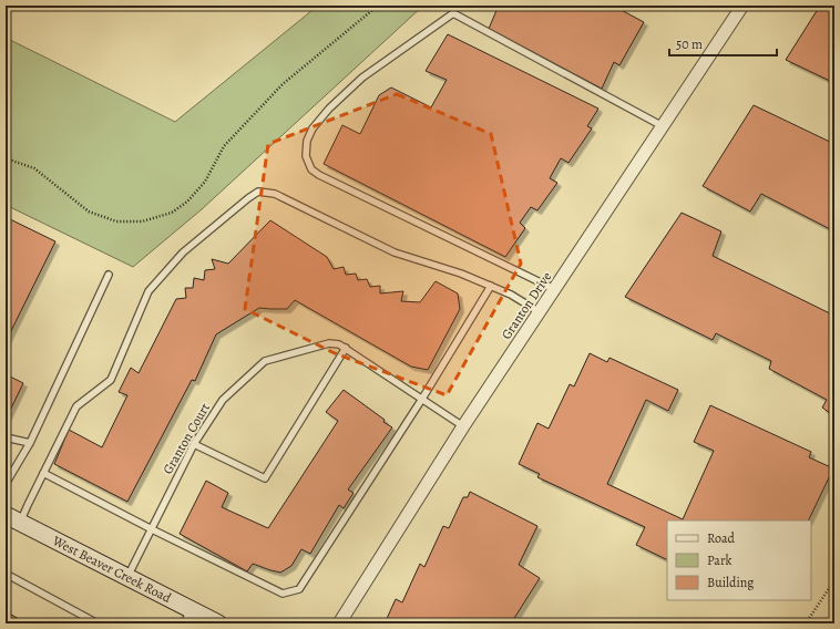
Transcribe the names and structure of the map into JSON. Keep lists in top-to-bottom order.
{
  "streets": {
    "street": ["Granton Drive", "West Beaver Creek Road"],
    "lane": ["Granton Court"]
  },
  "crossings": [
    ["Granton Drive", "Granton Court"],
    ["Granton Court", "West Beaver Creek Road"]
  ],
  "legend": ["Road", "Park", "Building"],
  "scale_bar": "50 m"
}
